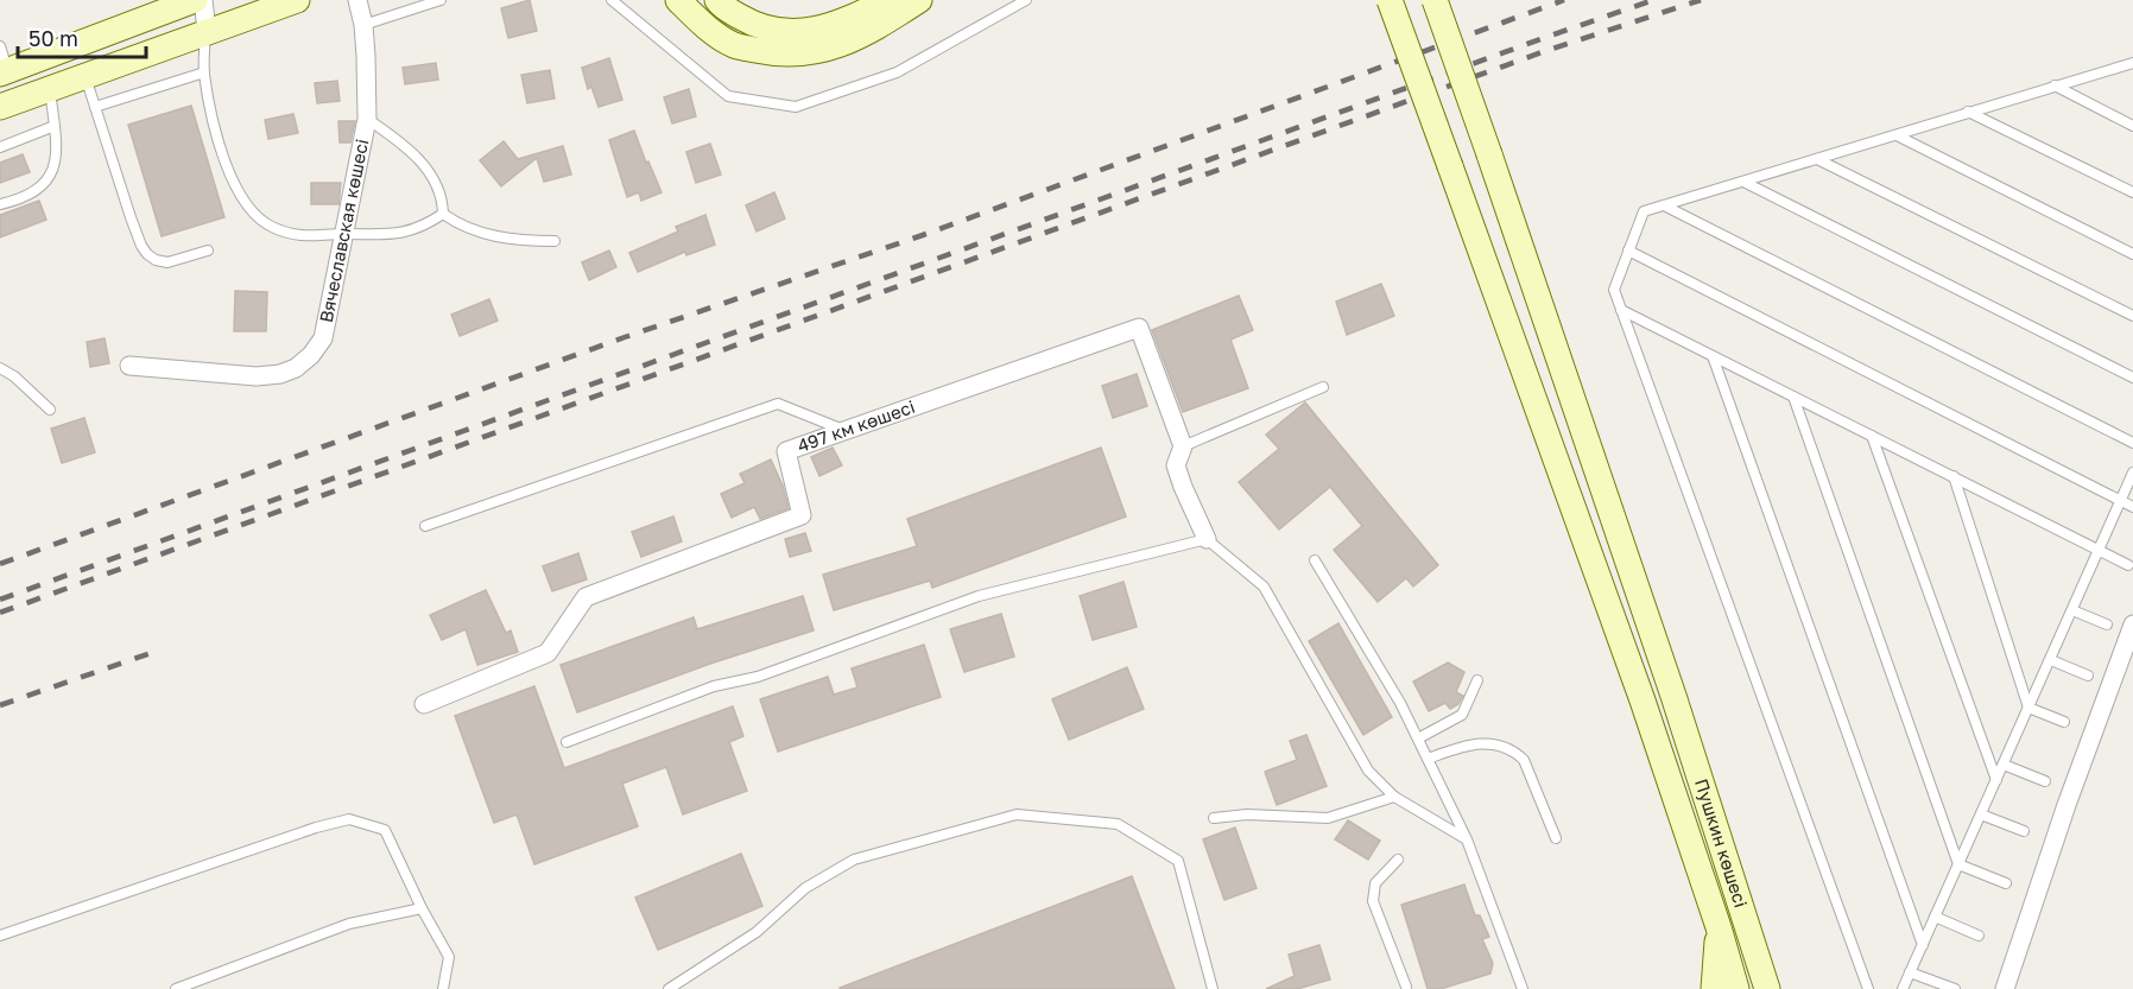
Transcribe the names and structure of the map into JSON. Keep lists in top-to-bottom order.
{
  "streets": {
    "main road": ["Пушкин көшесі"],
    "street": ["Вячеславская көшесі", "497 км көшесі"]
  },
  "scale_bar": "50 m"
}
